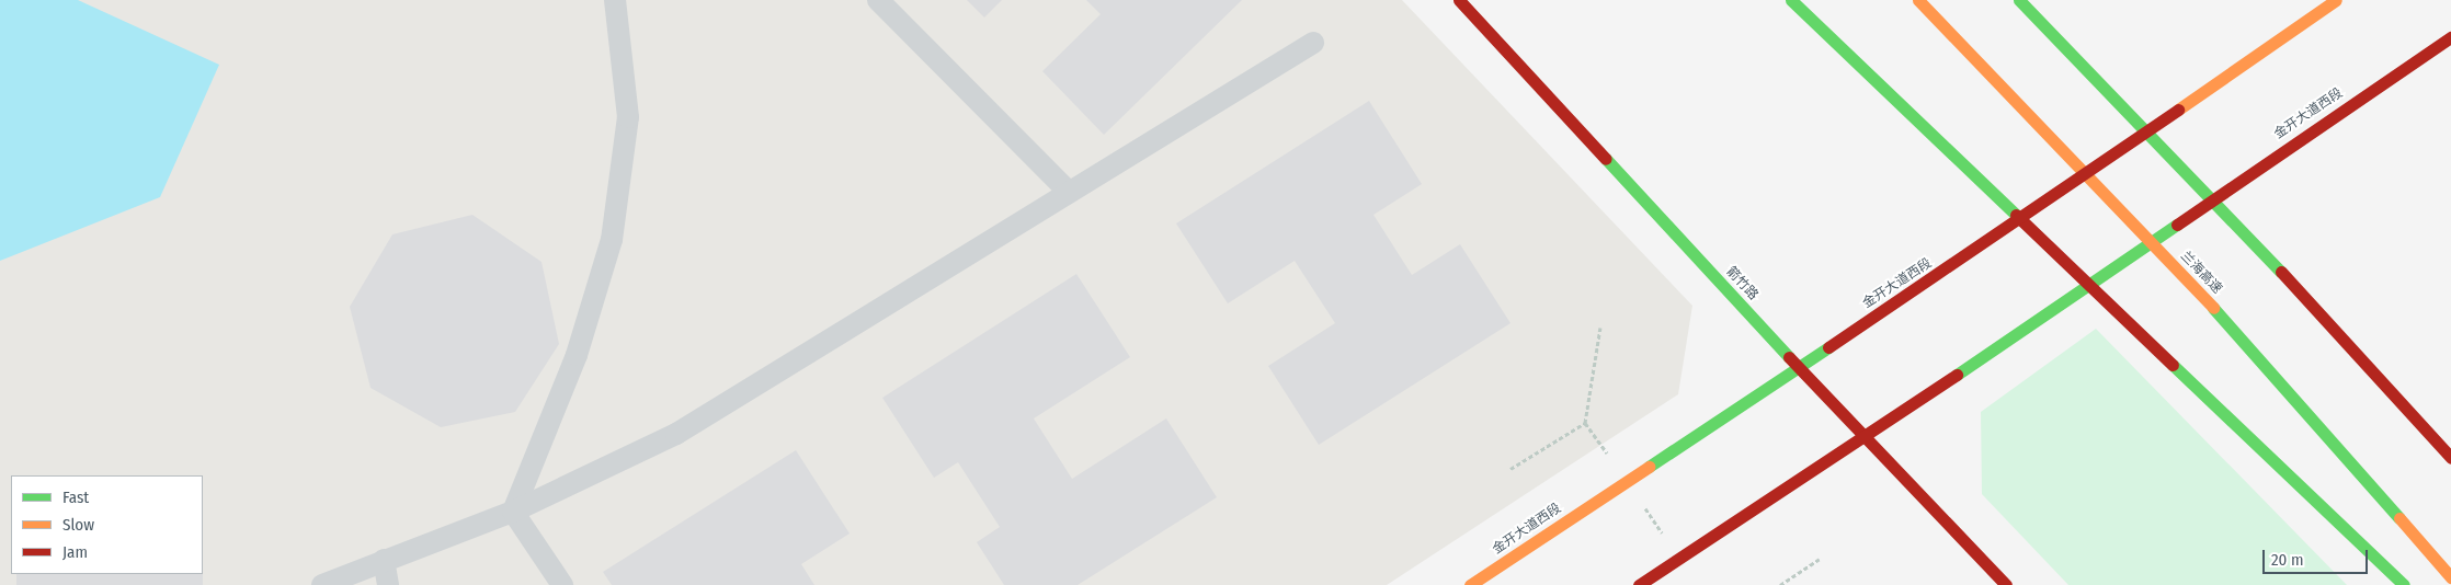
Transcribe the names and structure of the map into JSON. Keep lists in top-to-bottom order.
{
  "streets": {
    "main road": ["金开大道西段", "兰海高速", "箭竹路"]
  },
  "crossings": [
    ["金开大道西段", "箭竹路"]
  ],
  "legend": ["Fast", "Slow", "Jam"],
  "scale_bar": "20 m"
}
